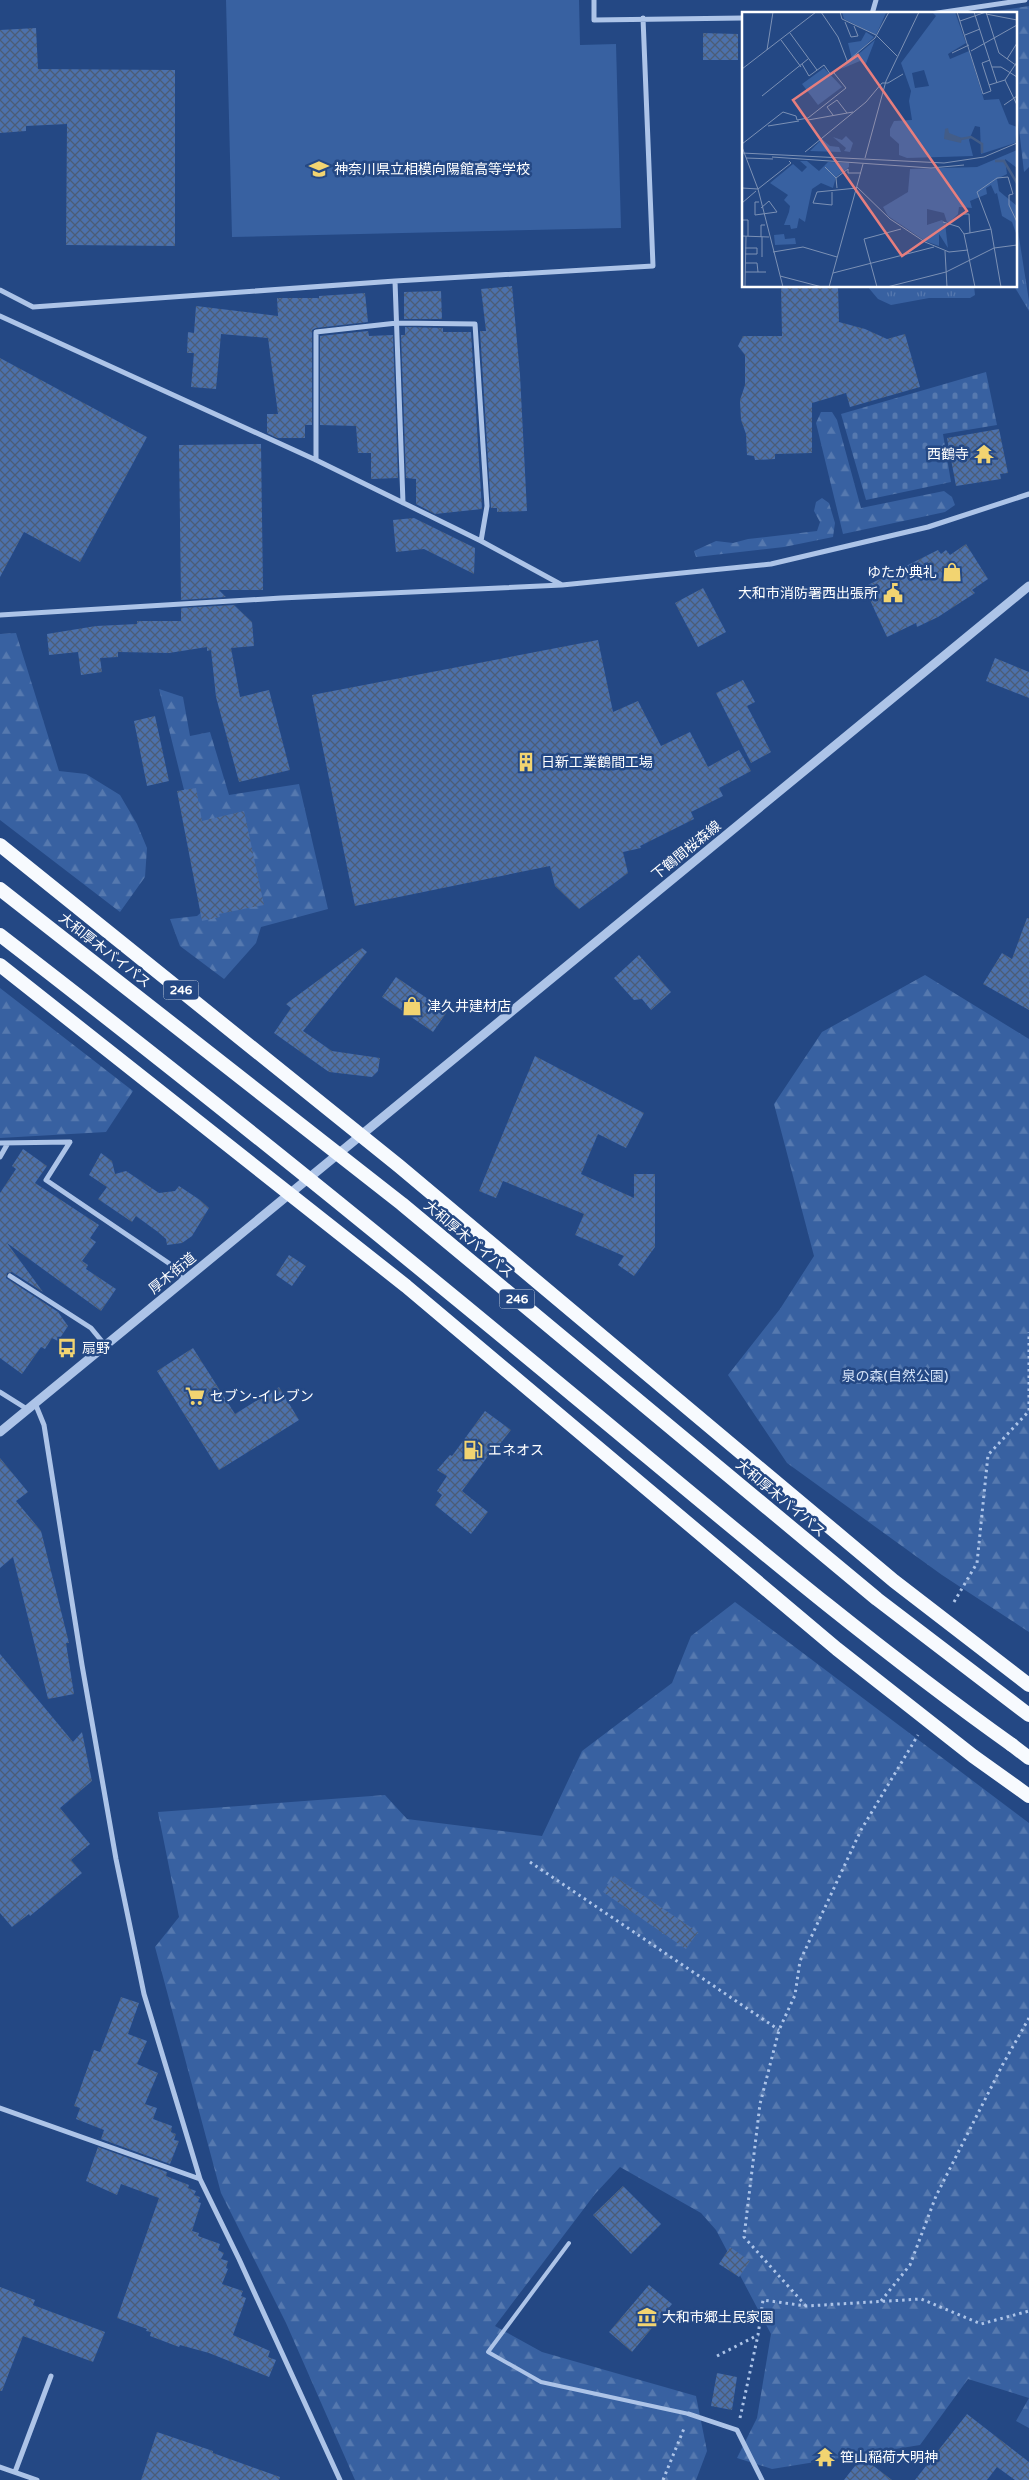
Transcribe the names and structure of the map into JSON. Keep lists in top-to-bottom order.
{
  "streets": {
    "highway": ["大和厚木バイパス", "246"],
    "street": ["下鶴間桜森線", "厚木街道"]
  },
  "crossings": [
    ["下鶴間桜森線", "246"],
    ["下鶴間桜森線", "厚木街道"],
    ["246", "厚木街道"]
  ],
  "parks": ["泉の森(自然公園)"],
  "places": {
    "school or university": ["神奈川県立相模向陽館高等学校"],
    "temple": ["西鶴寺", "笹山稲荷大明神"],
    "shop": ["ゆたか典礼", "津久井建材店"],
    "public building": ["大和市消防署西出張所"],
    "building": ["日新工業鶴間工場"],
    "bus stop": ["扇野"],
    "supermarket": ["セブン-イレブン"],
    "fuel station": ["エネオス"],
    "museum": ["大和市郷土民家園"]
  }
}
